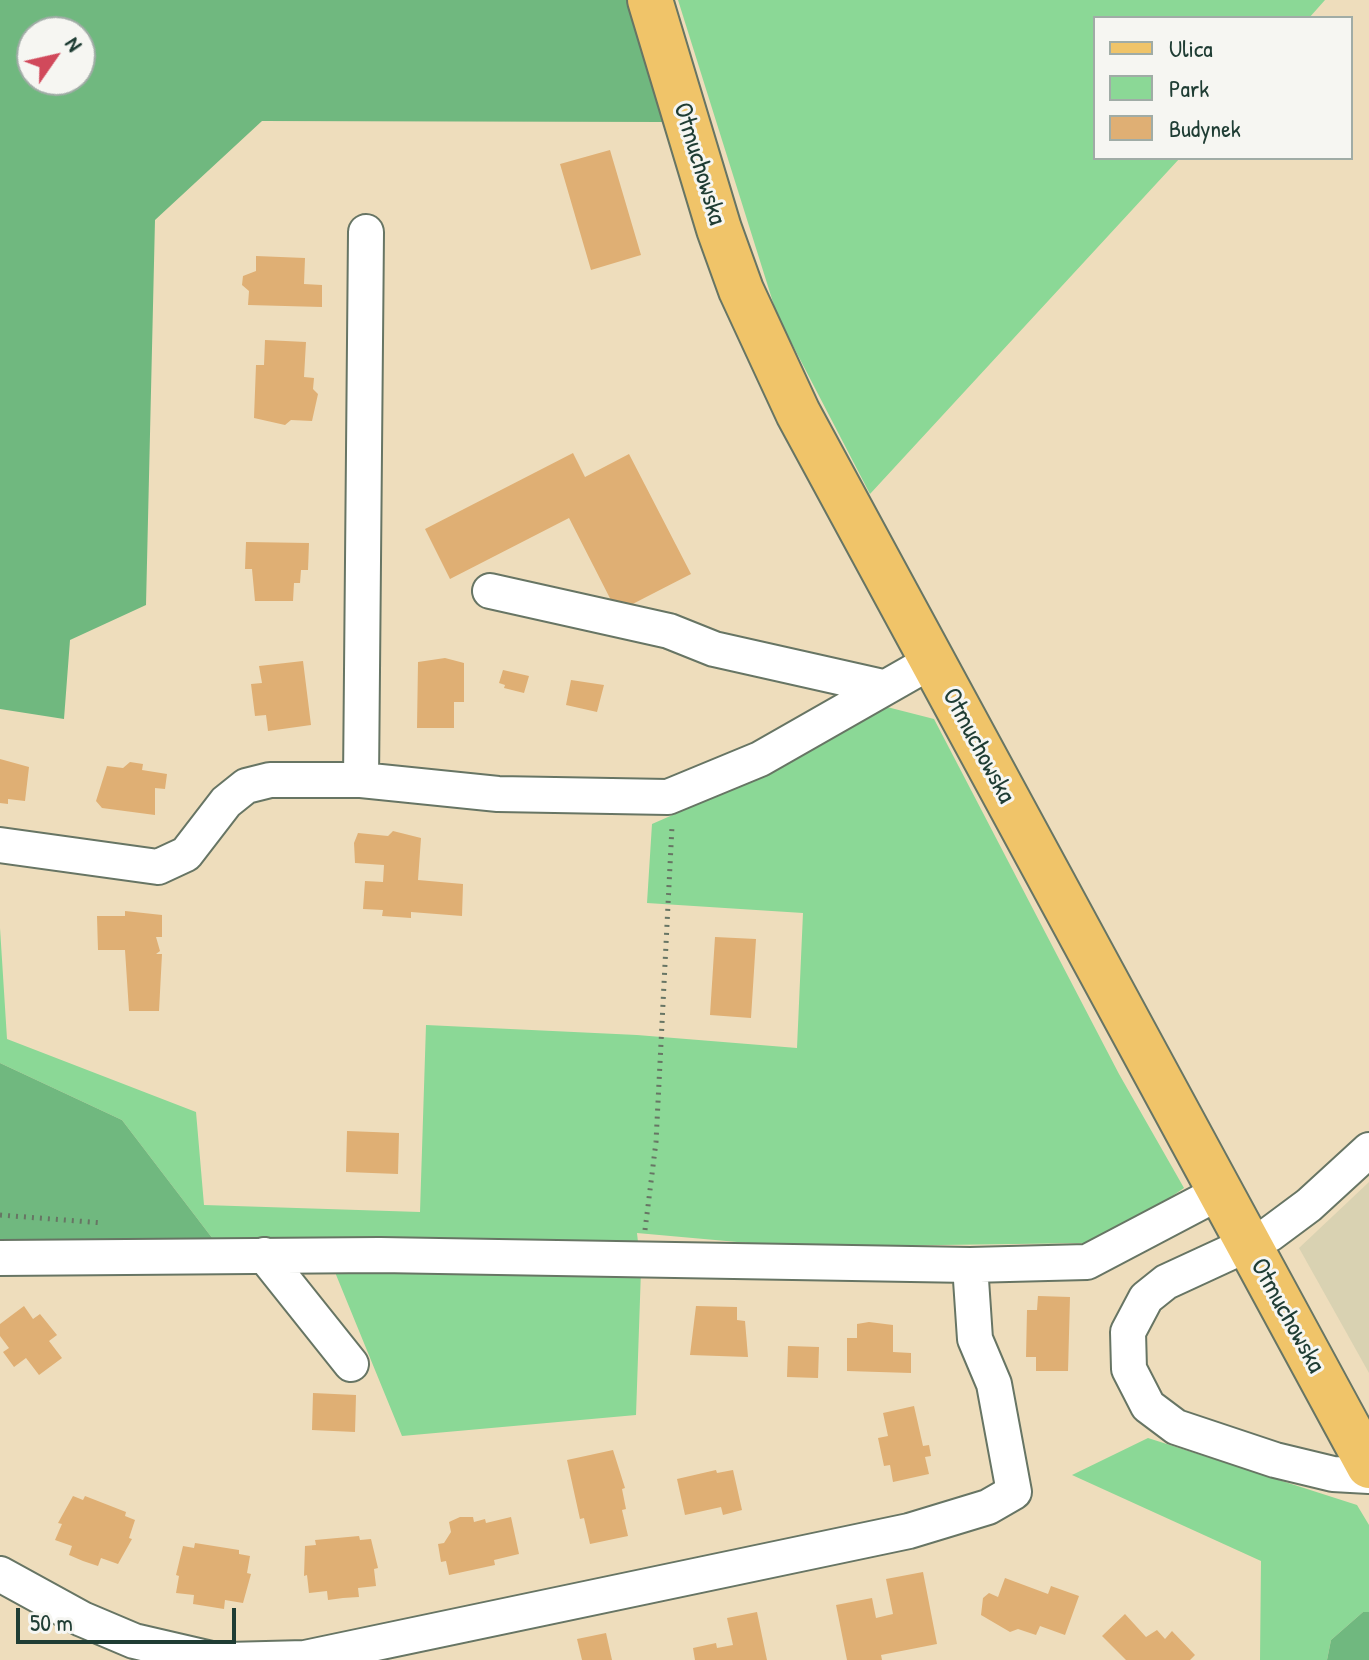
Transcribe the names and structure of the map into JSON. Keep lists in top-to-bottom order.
{
  "streets": {
    "main road": ["Otmuchowska"]
  },
  "legend": ["Ulica", "Park", "Budynek"],
  "scale_bar": "50 m",
  "north": "top right"
}
